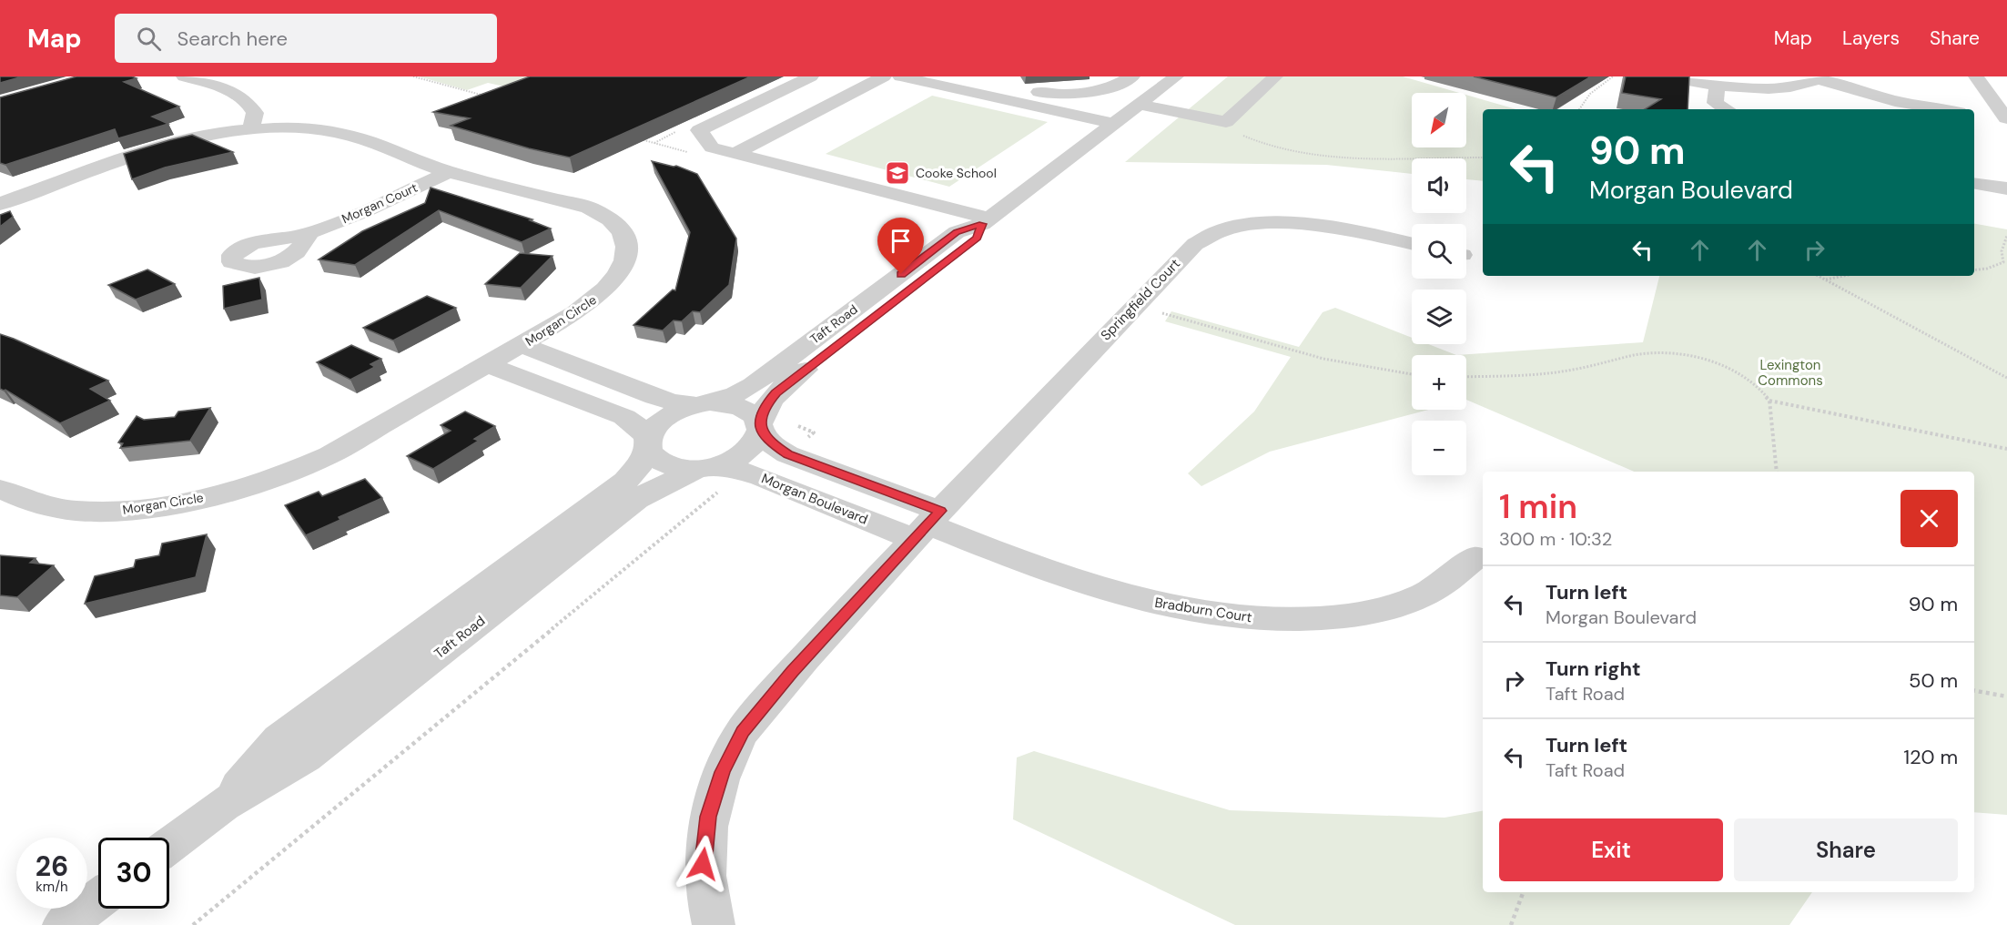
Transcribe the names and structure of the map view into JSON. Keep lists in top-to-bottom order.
{
  "streets": {
    "street": [
      "Morgan Court",
      "Springfield Court",
      "Morgan Circle",
      "Taft Road",
      "Morgan Boulevard",
      "Bradburn Court"
    ]
  },
  "crossings": [
    ["Morgan Court", "Morgan Circle"],
    ["Springfield Court", "Morgan Boulevard"],
    ["Springfield Court", "Bradburn Court"],
    ["Taft Road", "Morgan Boulevard"],
    ["Morgan Boulevard", "Bradburn Court"]
  ],
  "parks": ["Lexington Commons"],
  "places": {
    "school or university": ["Cooke School"]
  },
  "north": "bottom left",
  "page": {
    "header": "Map",
    "search": "Search here",
    "nav": ["Map", "Layers", "Share"],
    "map_buttons": ["+", "−"],
    "turn": ["90 m", "Morgan Boulevard"],
    "heading": ["1 min", "300 m · 10:32"],
    "list": [
      {
        "name": "Turn left",
        "note": "Morgan Boulevard",
        "value": "90 m"
      },
      {
        "name": "Turn right",
        "note": "Taft Road",
        "value": "50 m"
      },
      {
        "name": "Turn left",
        "note": "Taft Road",
        "value": "120 m"
      }
    ],
    "buttons": ["Exit", "Share"],
    "speed": "26 km/h",
    "limit": "30"
  }
}
